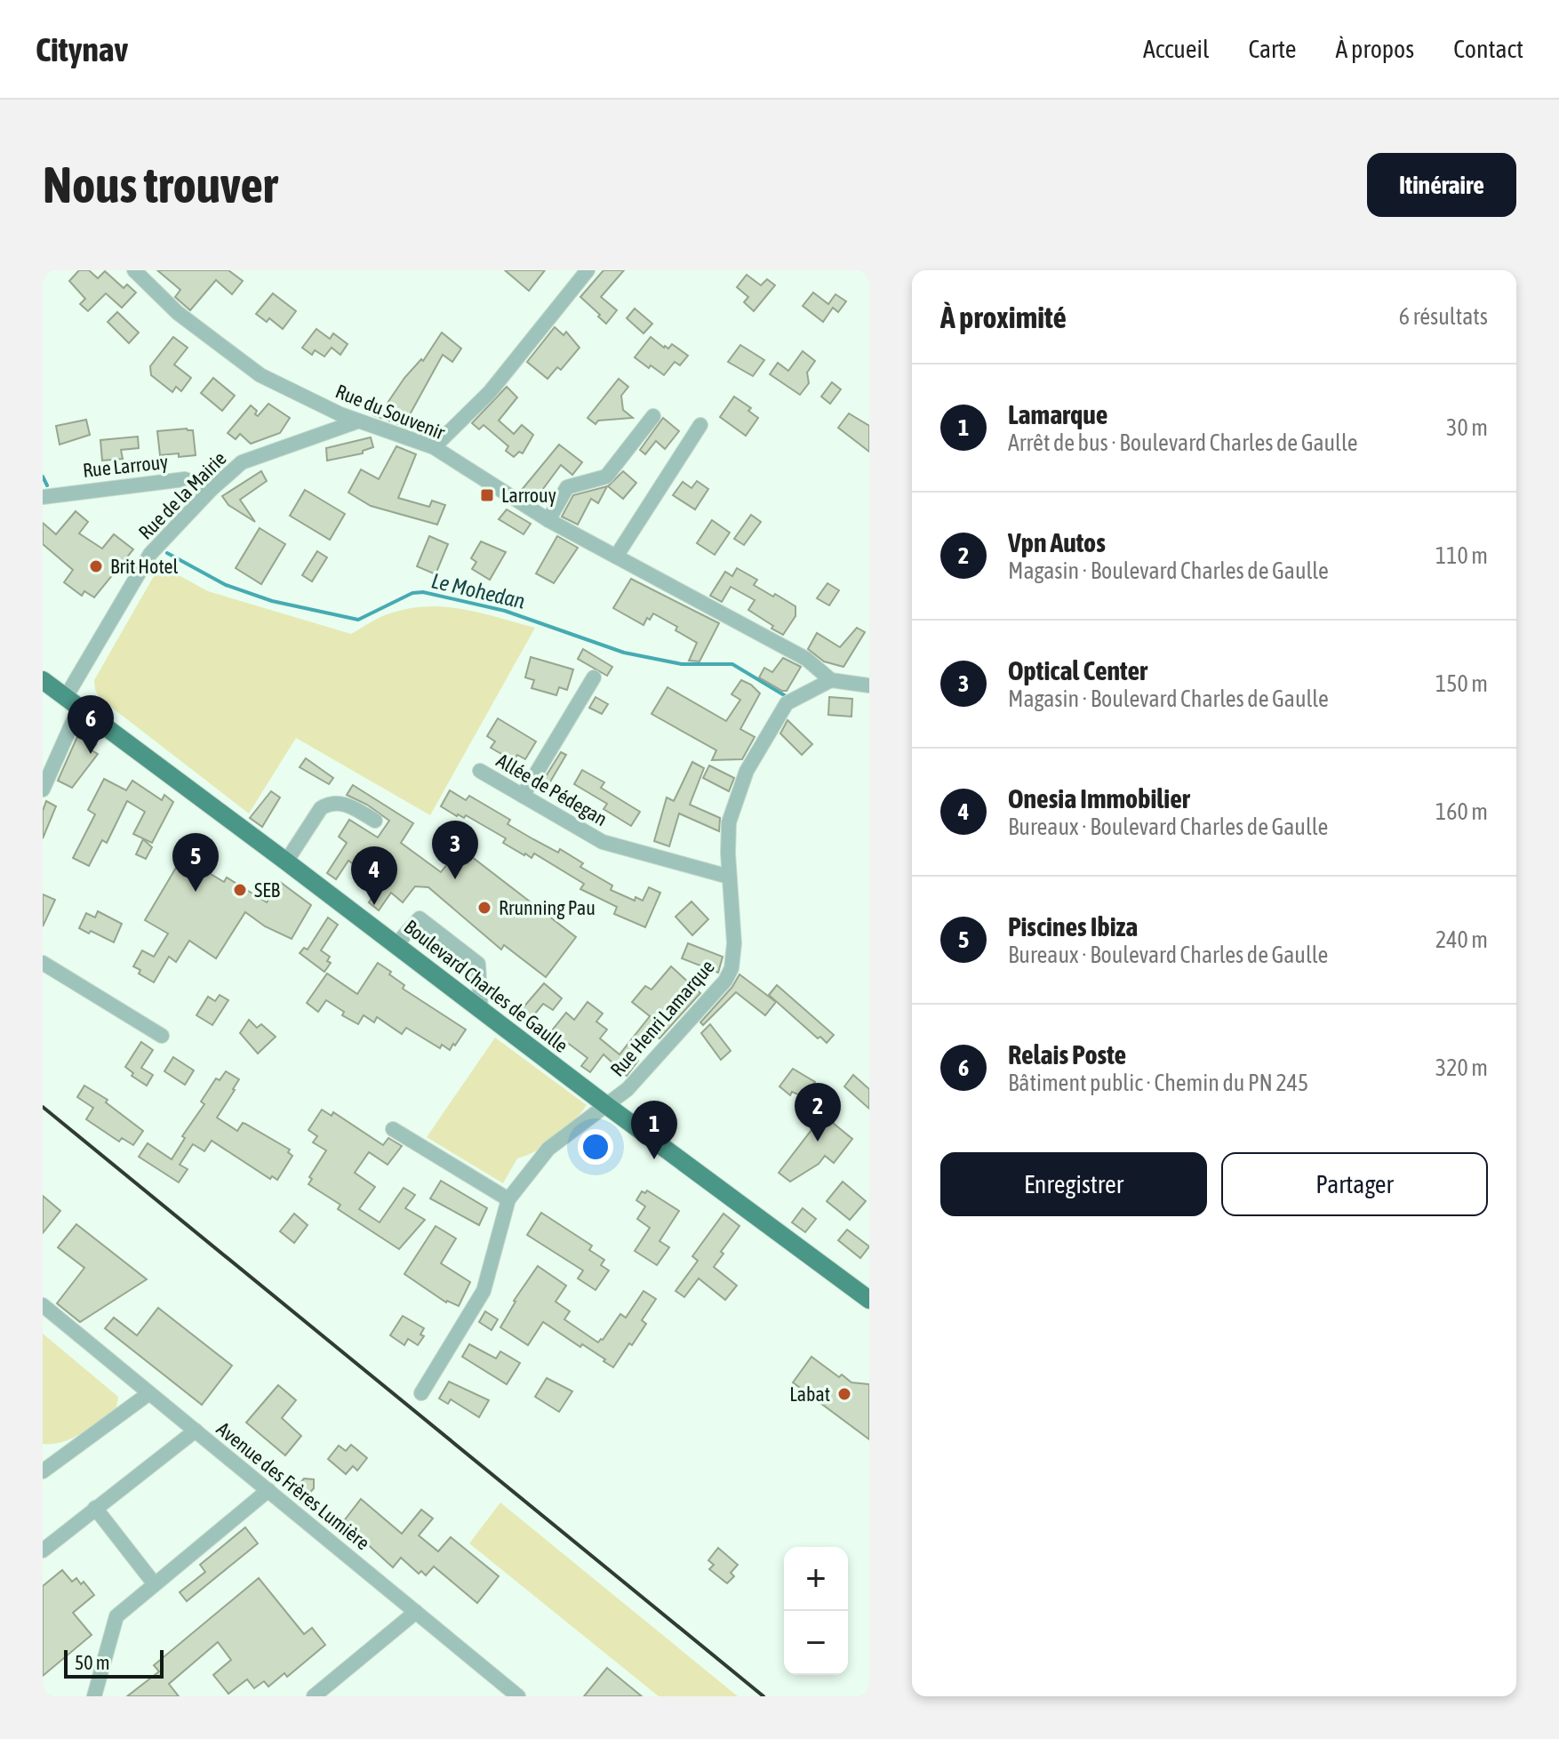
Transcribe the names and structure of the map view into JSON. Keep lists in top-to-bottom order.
{
  "streets": {
    "main road": ["Boulevard Charles de Gaulle"],
    "street": [
      "Rue du Souvenir",
      "Rue Larrouy",
      "Rue de la Mairie",
      "Allée de Pédegan",
      "Rue Henri Lamarque",
      "Avenue des Frères Lumière"
    ]
  },
  "crossings": [
    ["Rue du Souvenir", "Rue de la Mairie"],
    ["Rue du Souvenir", "Rue Henri Lamarque"],
    ["Rue Larrouy", "Rue de la Mairie"],
    ["Rue de la Mairie", "Boulevard Charles de Gaulle"],
    ["Allée de Pédegan", "Rue Henri Lamarque"],
    ["Boulevard Charles de Gaulle", "Rue Henri Lamarque"]
  ],
  "water": ["Le Mohedan"],
  "places": {
    "transit": ["Larrouy"],
    "other": [
      "Brit Hotel",
      "SEB",
      "Rrunning Pau",
      "Labat"
    ]
  },
  "scale_bar": "50 m",
  "page": {
    "header": "Citynav",
    "nav": [
      "Accueil",
      "Carte",
      "À propos",
      "Contact"
    ],
    "buttons": [
      "Itinéraire",
      ["Enregistrer", "Partager"]
    ],
    "title": "Nous trouver",
    "heading": ["À proximité", "6 résultats"],
    "list": [
      {
        "mark": "1",
        "name": "Lamarque",
        "note": "Arrêt de bus · Boulevard Charles de Gaulle",
        "value": "30 m"
      },
      {
        "mark": "2",
        "name": "Vpn Autos",
        "note": "Magasin · Boulevard Charles de Gaulle",
        "value": "110 m"
      },
      {
        "mark": "3",
        "name": "Optical Center",
        "note": "Magasin · Boulevard Charles de Gaulle",
        "value": "150 m"
      },
      {
        "mark": "4",
        "name": "Onesia Immobilier",
        "note": "Bureaux · Boulevard Charles de Gaulle",
        "value": "160 m"
      },
      {
        "mark": "5",
        "name": "Piscines Ibiza",
        "note": "Bureaux · Boulevard Charles de Gaulle",
        "value": "240 m"
      },
      {
        "mark": "6",
        "name": "Relais Poste",
        "note": "Bâtiment public · Chemin du PN 245",
        "value": "320 m"
      }
    ],
    "pins": [
      "6",
      "3",
      "5",
      "4",
      "2",
      "1"
    ],
    "map_buttons": ["+", "−"],
    "scale": "50 m"
  }
}
